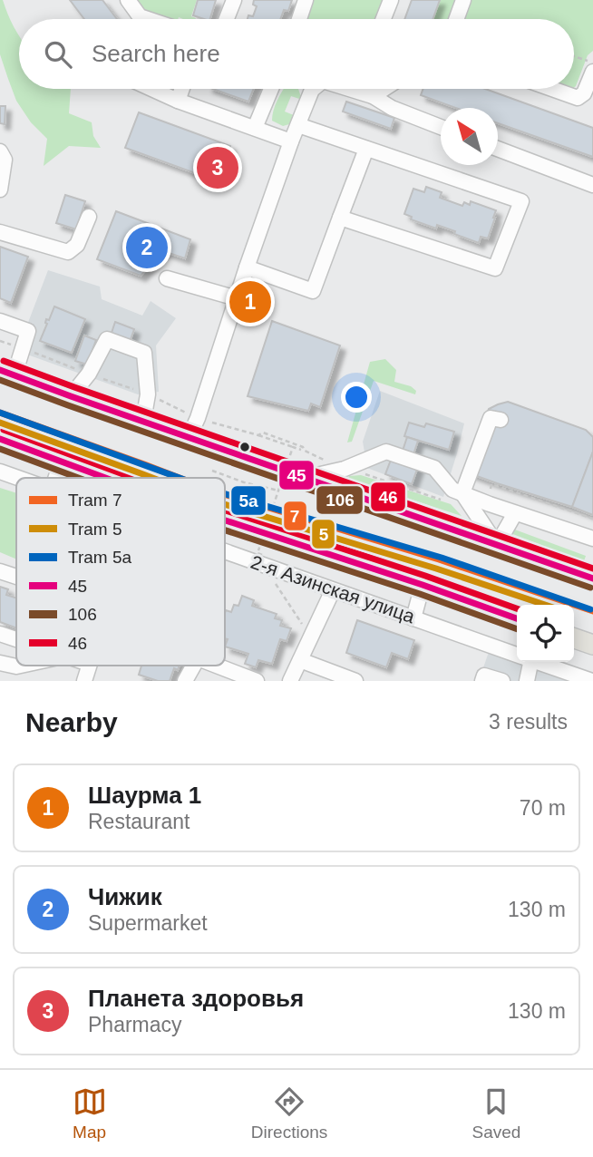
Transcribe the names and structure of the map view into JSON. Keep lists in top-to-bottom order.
{
  "streets": {
    "street": ["2-я Азинская улица"]
  },
  "lines": [
    "transit line 46",
    "transit line 45",
    "transit line 106",
    "tram line 7",
    "tram line 5а",
    "tram line 5"
  ],
  "legend": [
    "Tram 7",
    "Tram 5",
    "Tram 5а",
    "45",
    "106",
    "46"
  ],
  "north": "top left",
  "page": {
    "search": "Search here",
    "pins": ["3", "2", "1"],
    "heading": ["Nearby", "3 results"],
    "list": [
      {
        "mark": "1",
        "name": "Шаурма 1",
        "note": "Restaurant",
        "value": "70 m"
      },
      {
        "mark": "2",
        "name": "Чижик",
        "note": "Supermarket",
        "value": "130 m"
      },
      {
        "mark": "3",
        "name": "Планета здоровья",
        "note": "Pharmacy",
        "value": "130 m"
      }
    ],
    "nav": ["Map", "Directions", "Saved"]
  }
}
